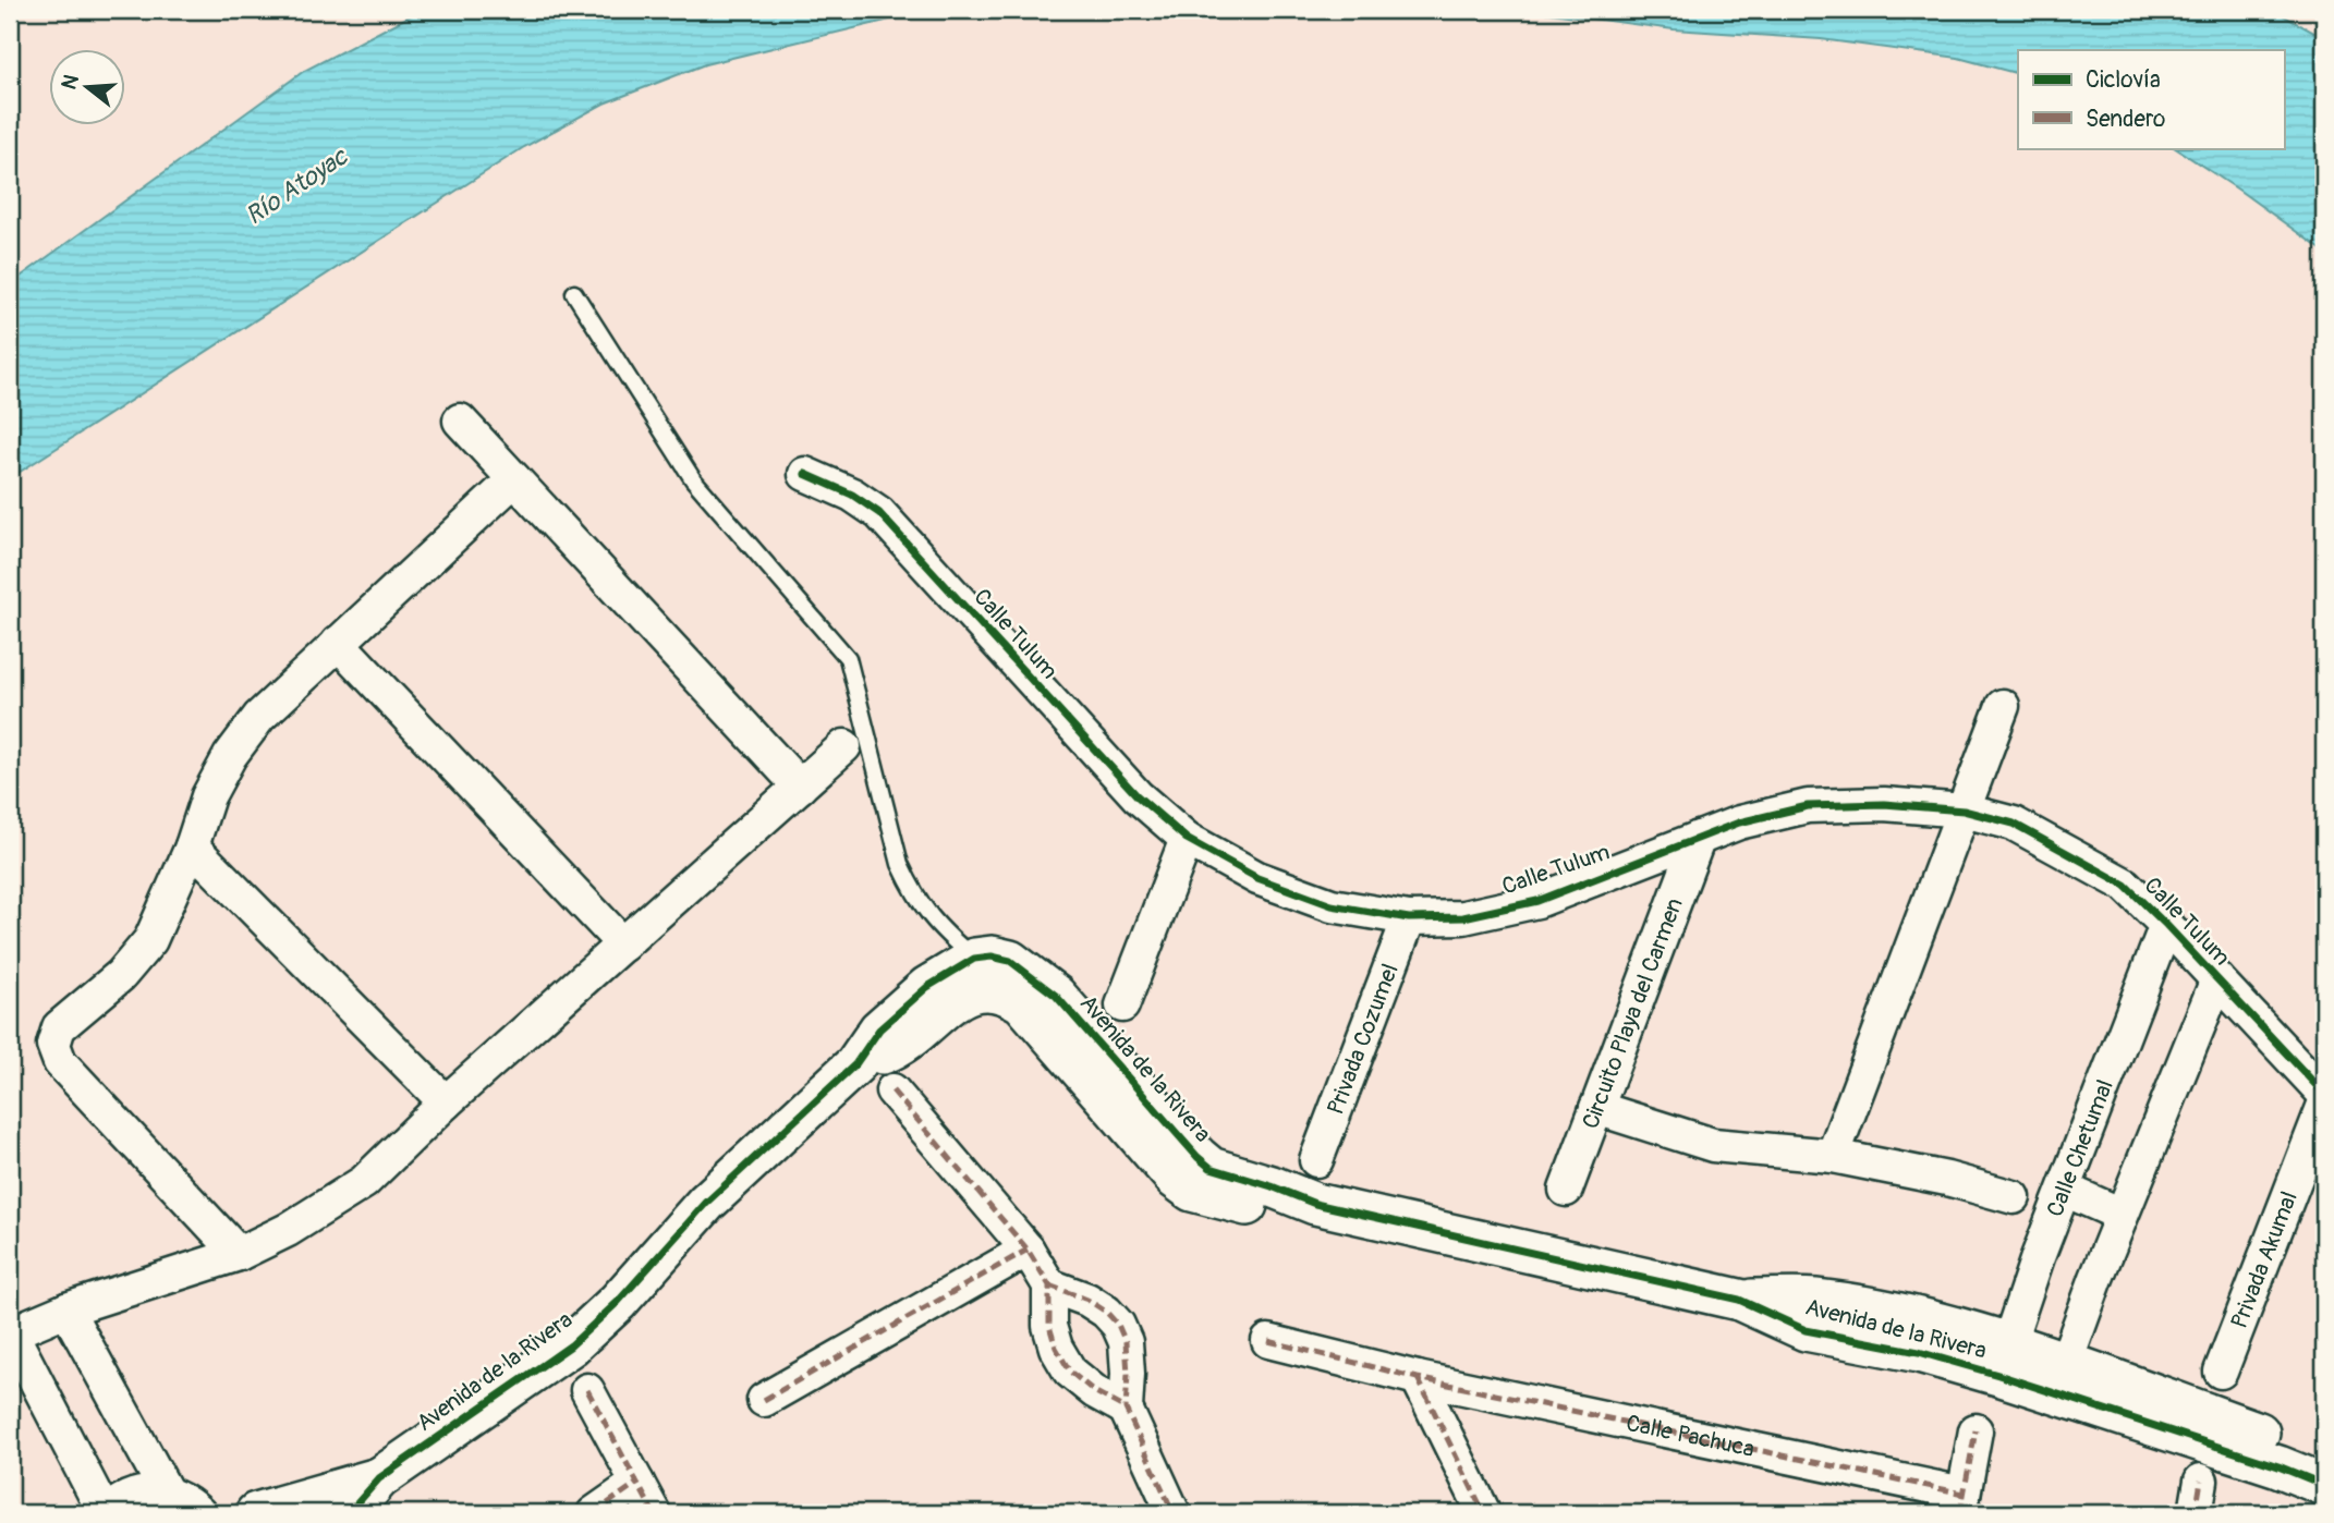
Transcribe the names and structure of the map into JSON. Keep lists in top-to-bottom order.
{
  "streets": {
    "street": [
      "Calle Tulum",
      "Circuito Playa del Carmen",
      "Privada Cozumel",
      "Avenida de la Rivera",
      "Calle Chetumal",
      "Privada Akumal",
      "Calle Pachuca"
    ]
  },
  "crossings": [
    ["Calle Tulum", "Circuito Playa del Carmen"],
    ["Calle Tulum", "Privada Cozumel"],
    ["Calle Tulum", "Calle Chetumal"],
    ["Avenida de la Rivera", "Calle Chetumal"]
  ],
  "water": ["Río Atoyac"],
  "legend": ["Ciclovía", "Sendero"],
  "north": "left"
}
